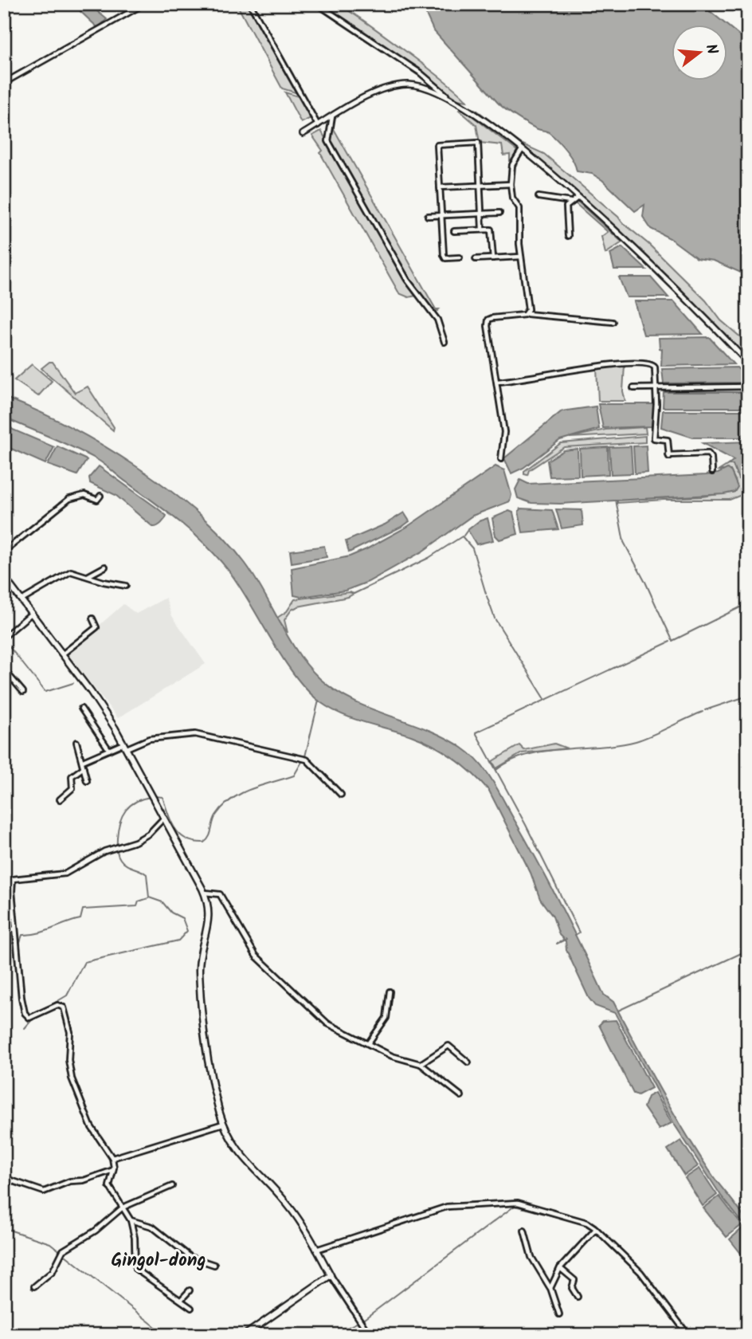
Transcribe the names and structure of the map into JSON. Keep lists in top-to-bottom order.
{
  "districts": ["Gingol-dong"],
  "north": "right"
}
